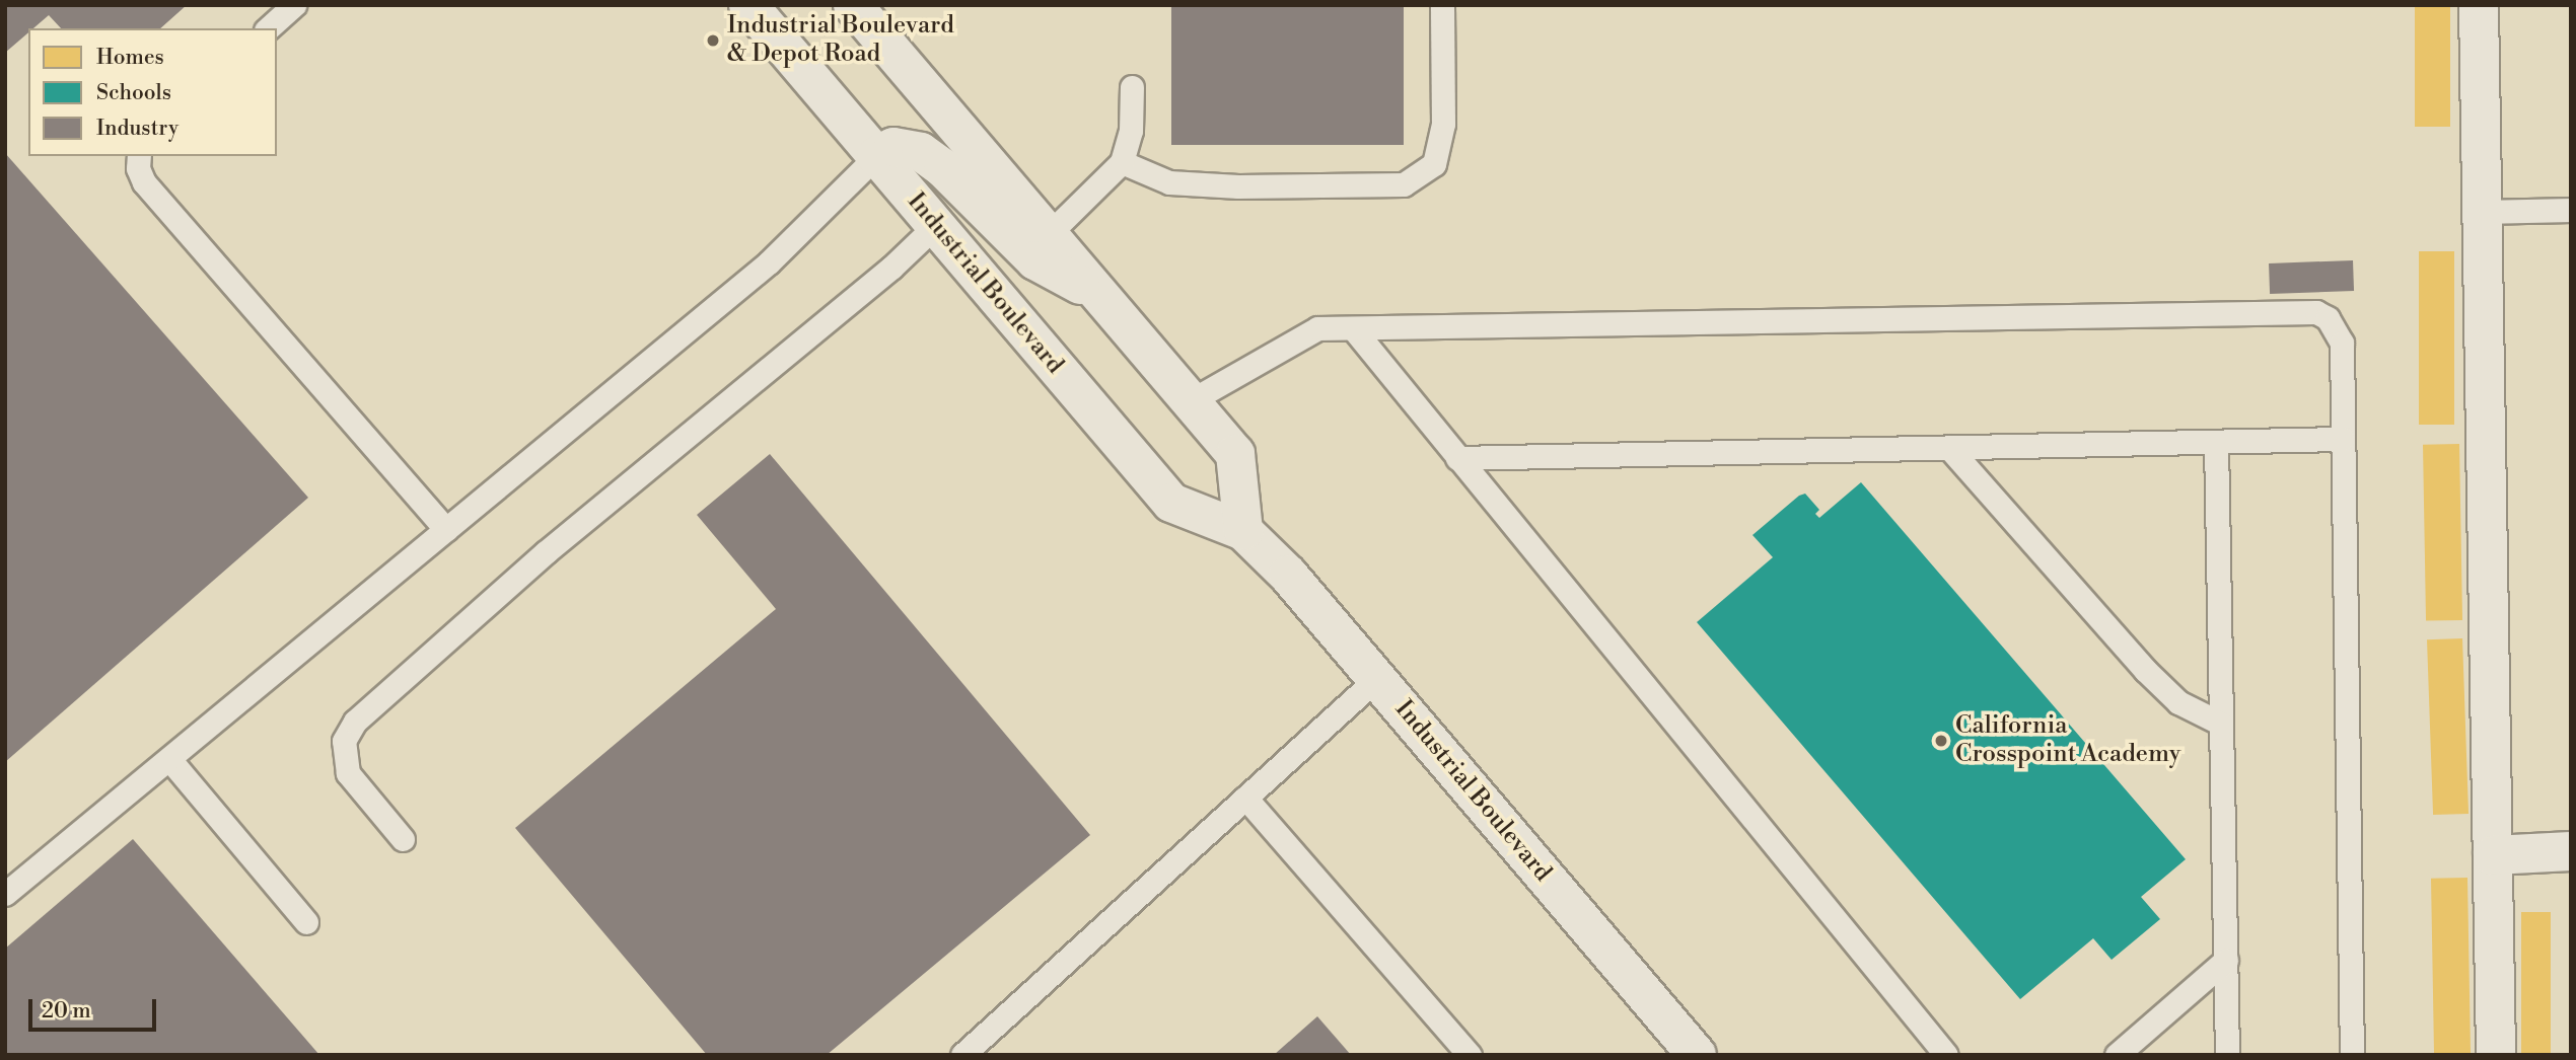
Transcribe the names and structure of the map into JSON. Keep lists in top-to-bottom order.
{
  "streets": {
    "main road": ["Industrial Boulevard"]
  },
  "places": ["Industrial Boulevard & Depot Road", "California Crosspoint Academy"],
  "legend": ["Homes", "Schools", "Industry"],
  "scale_bar": "20 m"
}
